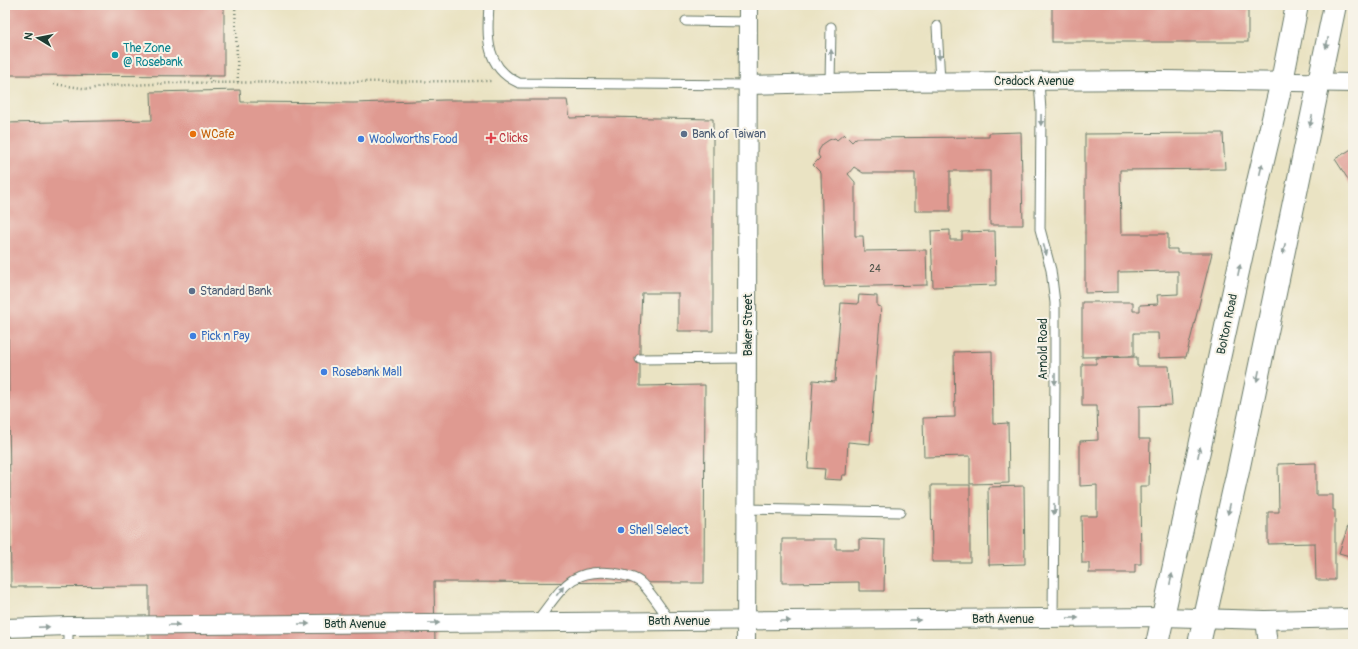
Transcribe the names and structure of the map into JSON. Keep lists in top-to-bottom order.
{
  "streets": {
    "main road": ["Bolton Road"],
    "street": ["Cradock Avenue", "Baker Street", "Bath Avenue"],
    "lane": ["Arnold Road"]
  },
  "crossings": [
    ["Cradock Avenue", "Bolton Road"],
    ["Cradock Avenue", "Baker Street"],
    ["Cradock Avenue", "Arnold Road"],
    ["Bolton Road", "Bath Avenue"],
    ["Baker Street", "Bath Avenue"],
    ["Arnold Road", "Bath Avenue"]
  ],
  "one_way": ["Arnold Road", "Bath Avenue"],
  "places": {
    "other": [
      "The Zone @ Rosebank",
      "WCafe",
      "Bank of Taiwan",
      "Woolworths Food",
      "Standard Bank",
      "Pick n Pay",
      "Rosebank Mall",
      "Shell Select"
    ],
    "health": ["Clicks"]
  },
  "house_numbers": ["24"],
  "north": "left"
}
